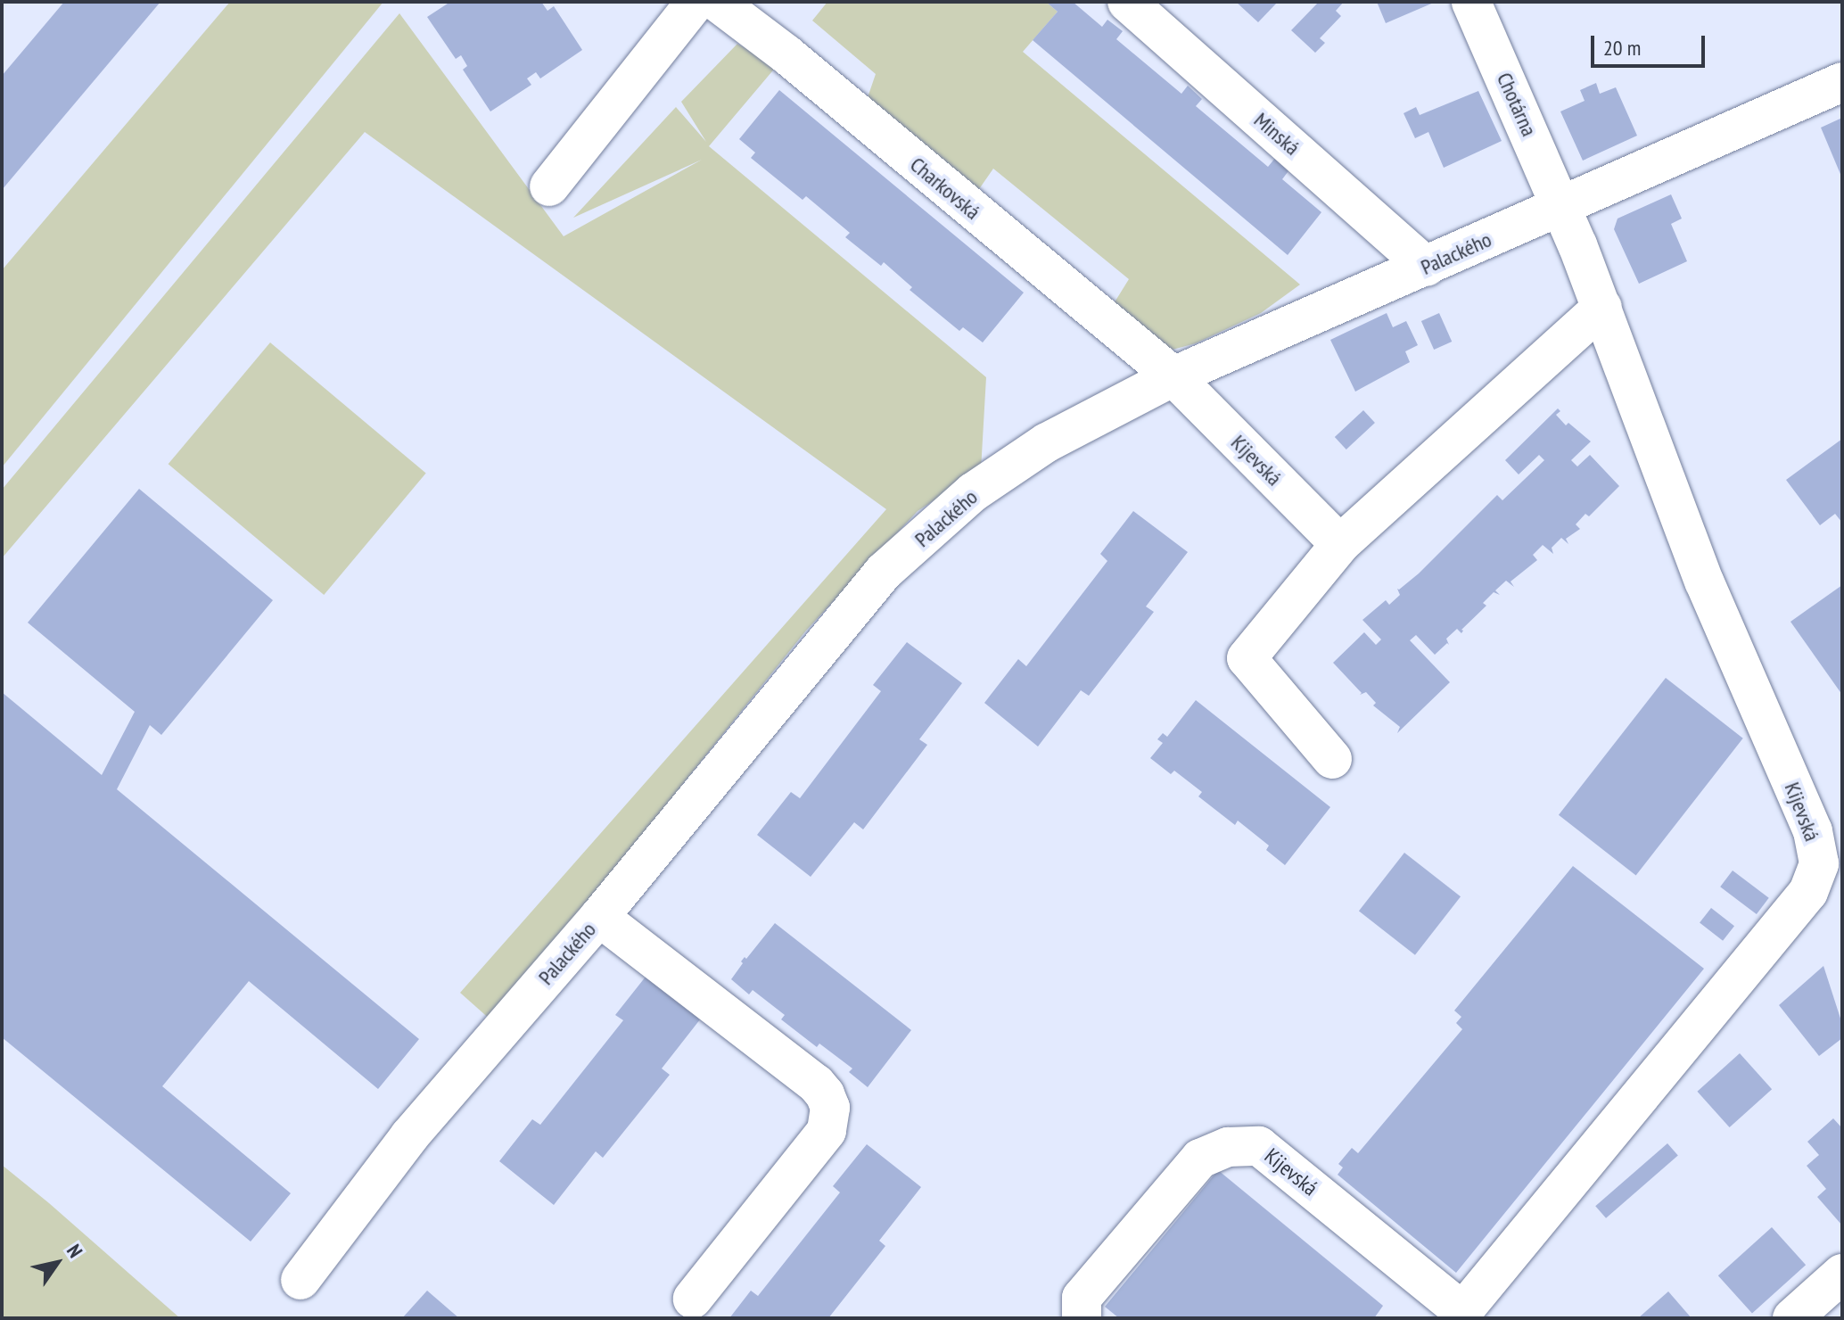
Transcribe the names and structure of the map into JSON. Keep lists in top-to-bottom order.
{
  "streets": {
    "street": [
      "Chotárna",
      "Minská",
      "Charkovská",
      "Palackého",
      "Kijevská"
    ]
  },
  "crossings": [
    ["Chotárna", "Palackého"],
    ["Chotárna", "Kijevská"],
    ["Minská", "Palackého"],
    ["Charkovská", "Palackého"],
    ["Charkovská", "Kijevská"],
    ["Palackého", "Kijevská"]
  ],
  "scale_bar": "20 m",
  "north": "top right"
}
